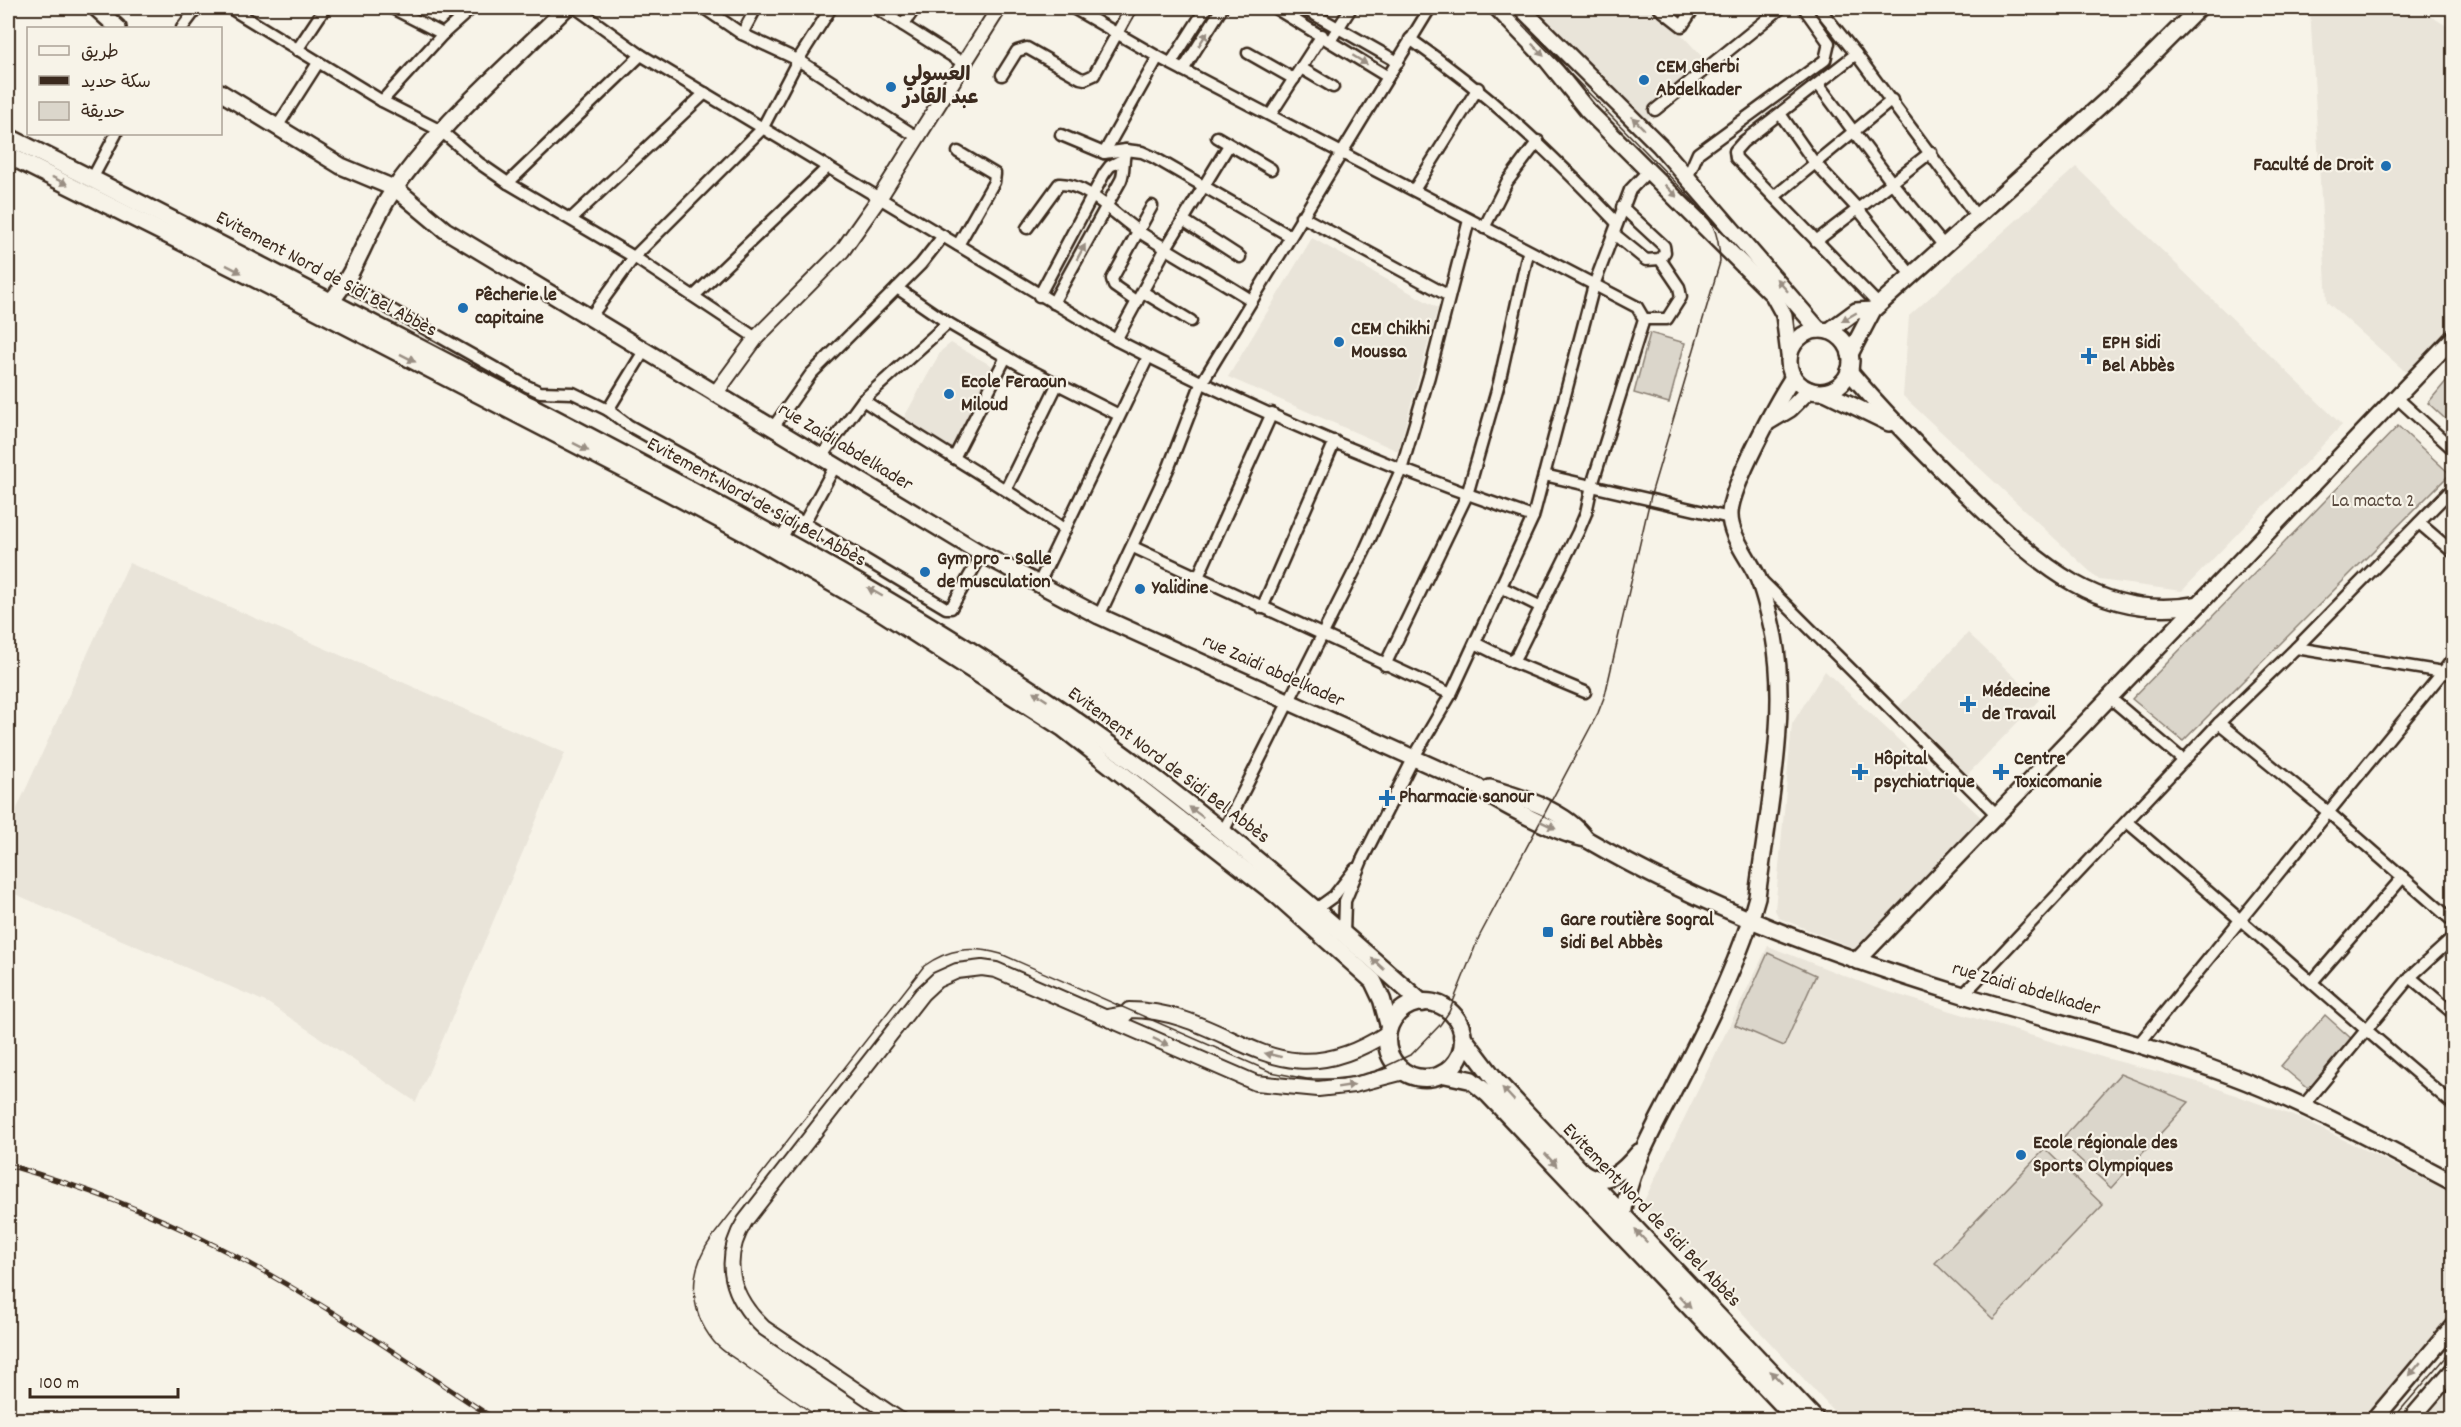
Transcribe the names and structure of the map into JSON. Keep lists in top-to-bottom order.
{
  "streets": {
    "highway": ["Evitement Nord de Sidi Bel Abbès"],
    "main road": ["rue Zaidi abdelkader"]
  },
  "parks": ["La macta 2"],
  "places": {
    "other": [
      "CEM Gherbi Abdelkader",
      "العسولي عبد القادر",
      "Faculté de Droit",
      "Pêcherie le capitaine",
      "CEM Chikhi Moussa",
      "Ecole Feraoun Miloud",
      "Gym pro - Salle de musculation",
      "Yalidine",
      "Ecole régionale des Sports Olympiques"
    ],
    "health": [
      "EPH Sidi Bel Abbès",
      "Médecine de Travail",
      "Hôpital psychiatrique",
      "Centre Toxicomanie",
      "Pharmacie sanour"
    ],
    "transit": ["Gare routière Sogral Sidi Bel Abbès"]
  },
  "legend": ["طريق", "سكة حديد", "حديقة"],
  "scale_bar": "100 m"
}
